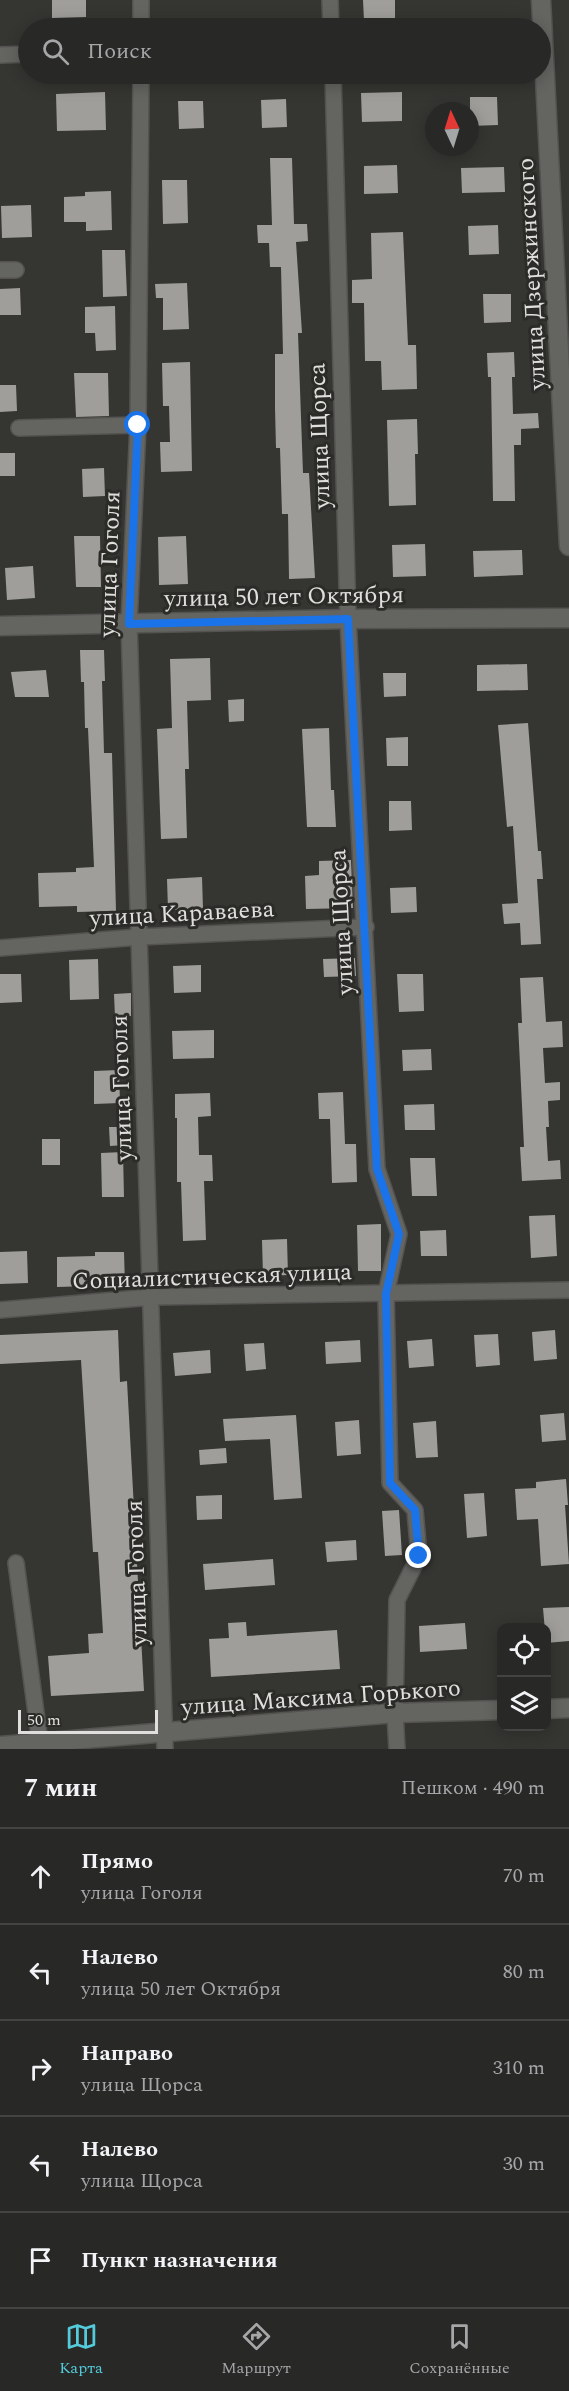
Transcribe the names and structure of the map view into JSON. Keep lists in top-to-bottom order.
{
  "streets": {
    "street": [
      "улица Дзержинского",
      "улица Щорса",
      "улица Гоголя",
      "улица 50 лет Октября",
      "улица Караваева",
      "Социалистическая улица",
      "улица Максима Горького"
    ]
  },
  "crossings": [
    ["улица Щорса", "улица 50 лет Октября"],
    ["улица Щорса", "улица Караваева"],
    ["улица Щорса", "Социалистическая улица"],
    ["улица Щорса", "улица Максима Горького"],
    ["улица Гоголя", "улица 50 лет Октября"],
    ["улица Гоголя", "улица Караваева"],
    ["улица Гоголя", "Социалистическая улица"],
    ["улица Гоголя", "улица Максима Горького"]
  ],
  "scale_bar": "50 m",
  "north": "top",
  "page": {
    "search": "Поиск",
    "scale": "50 m",
    "heading": ["7 мин", "Пешком · 490 m"],
    "list": [
      ["Прямо", "улица Гоголя", "70 m"],
      ["Налево", "улица 50 лет Октября", "80 m"],
      ["Направо", "улица Щорса", "310 m"],
      ["Налево", "улица Щорса", "30 m"],
      "Пункт назначения"
    ],
    "nav": ["Карта", "Маршрут", "Сохранённые"]
  }
}
